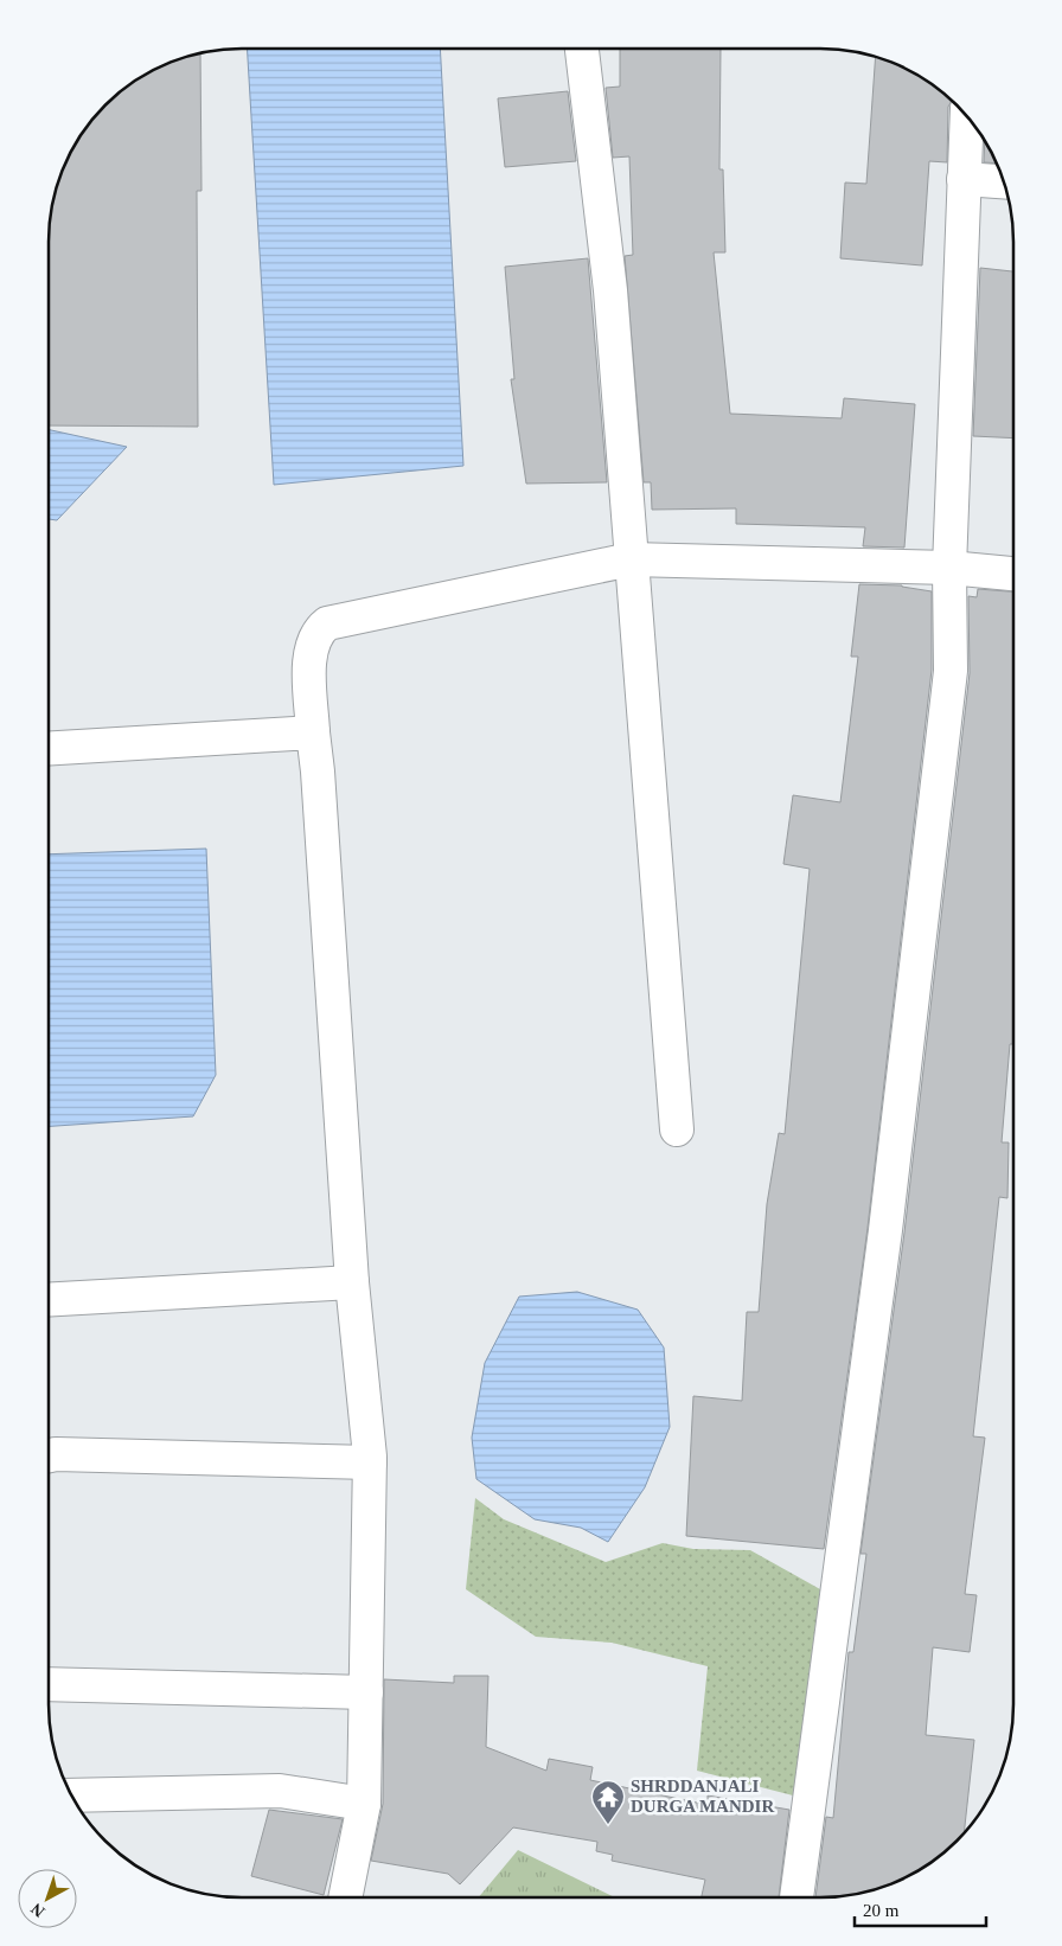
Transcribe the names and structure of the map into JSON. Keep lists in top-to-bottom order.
{
  "places": {
    "temple": ["SHRDDANJALI DURGA MANDIR"]
  },
  "scale_bar": "20 m",
  "north": "bottom left"
}
